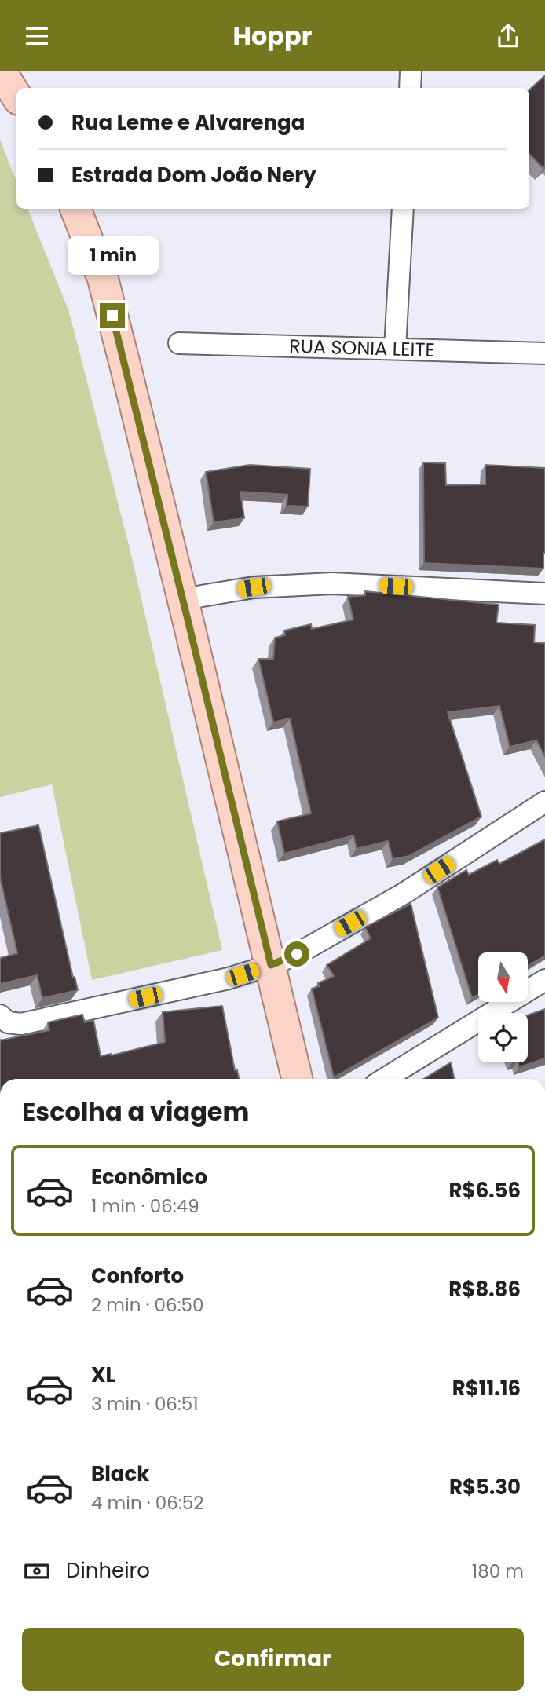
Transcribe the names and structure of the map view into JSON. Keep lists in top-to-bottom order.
{
  "streets": {
    "street": ["RUA SONIA LEITE"]
  },
  "north": "bottom",
  "page": {
    "header": "Hoppr",
    "banner": ["Rua Leme e Alvarenga", "Estrada Dom João Nery"],
    "bubble": "1 min",
    "heading": "Escolha a viagem",
    "list": [
      {
        "name": "Econômico",
        "note": "1 min · 06:49",
        "value": "R$6.56"
      },
      {
        "name": "Conforto",
        "note": "2 min · 06:50",
        "value": "R$8.86"
      },
      {
        "name": "XL",
        "note": "3 min · 06:51",
        "value": "R$11.16"
      },
      {
        "name": "Black",
        "note": "4 min · 06:52",
        "value": "R$5.30"
      }
    ],
    "pay": ["Dinheiro", "180 m"],
    "buttons": "Confirmar"
  }
}
